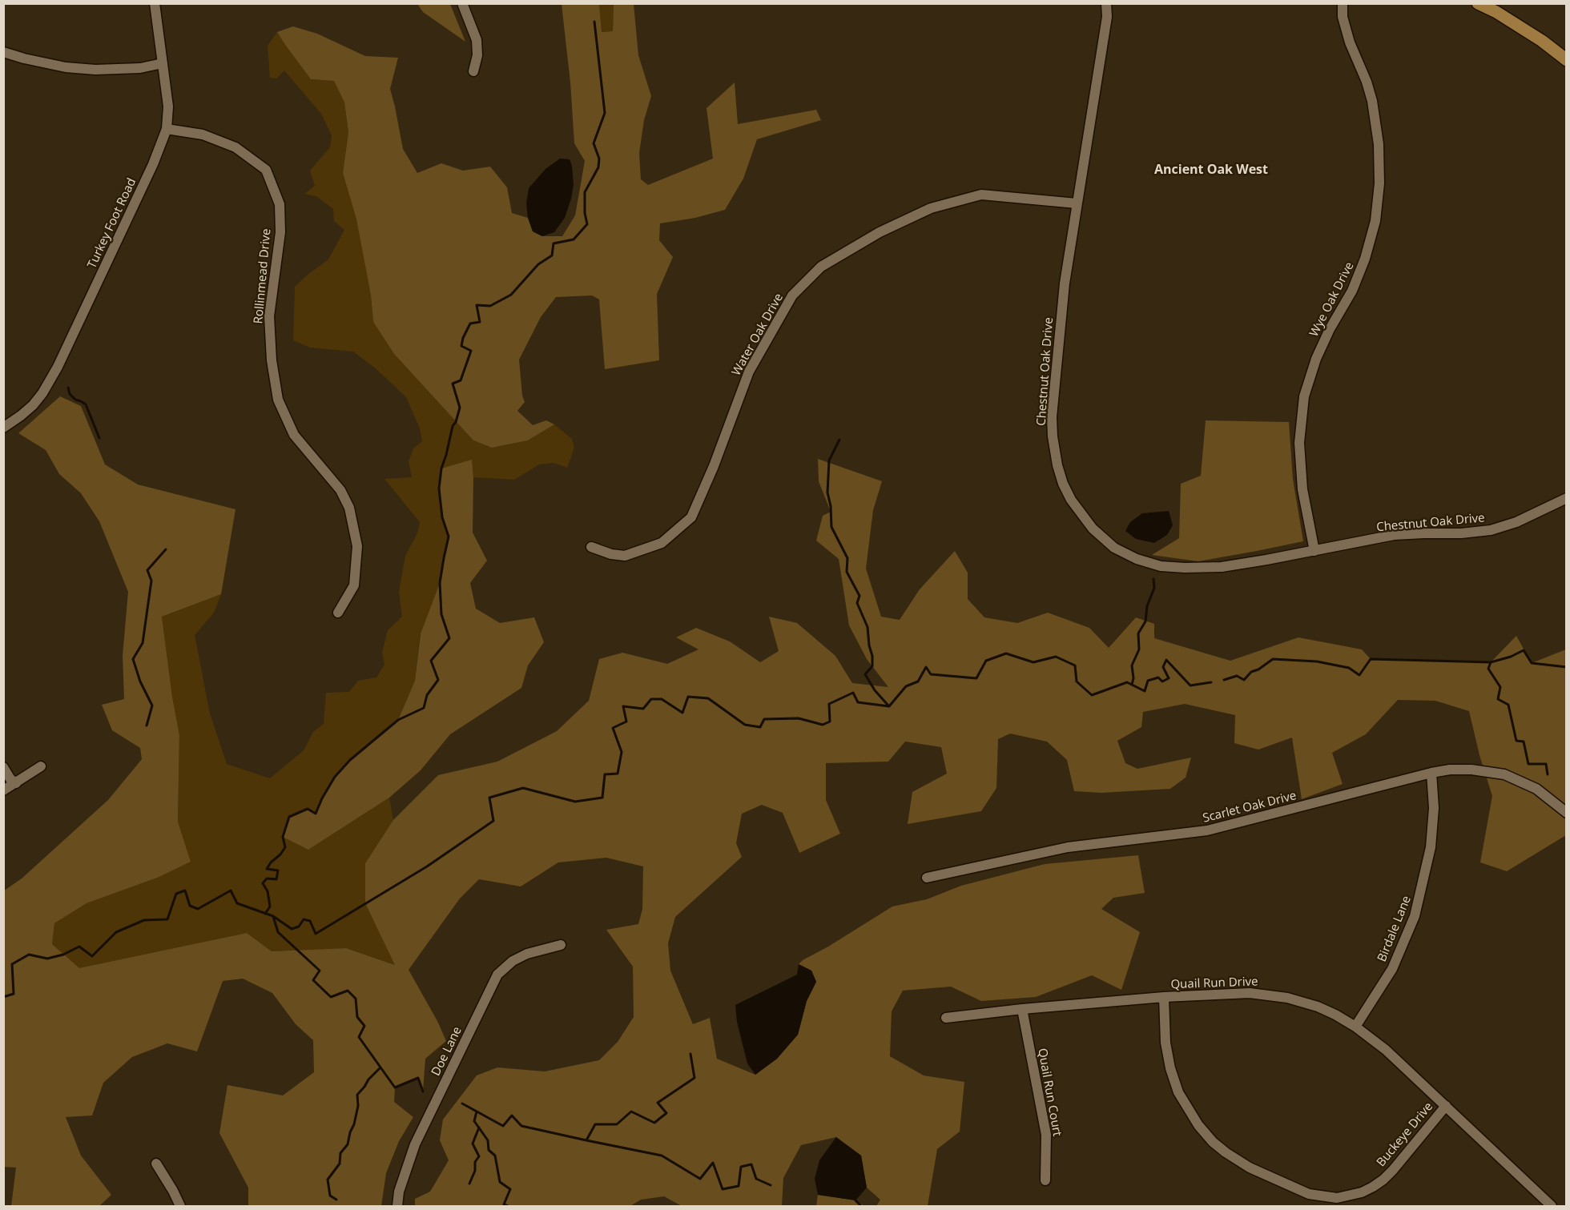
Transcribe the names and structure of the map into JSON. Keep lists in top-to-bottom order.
{
  "streets": {
    "street": [
      "Turkey Foot Road",
      "Rollinmead Drive",
      "Wye Oak Drive",
      "Water Oak Drive",
      "Chestnut Oak Drive",
      "Scarlet Oak Drive",
      "Birdale Lane",
      "Quail Run Drive",
      "Doe Lane",
      "Quail Run Court",
      "Buckeye Drive"
    ]
  },
  "crossings": [
    ["Turkey Foot Road", "Rollinmead Drive"],
    ["Wye Oak Drive", "Chestnut Oak Drive"],
    ["Water Oak Drive", "Chestnut Oak Drive"],
    ["Scarlet Oak Drive", "Birdale Lane"],
    ["Birdale Lane", "Quail Run Drive"],
    ["Quail Run Drive", "Quail Run Court"],
    ["Quail Run Drive", "Buckeye Drive"]
  ],
  "districts": ["Ancient Oak West"]
}
